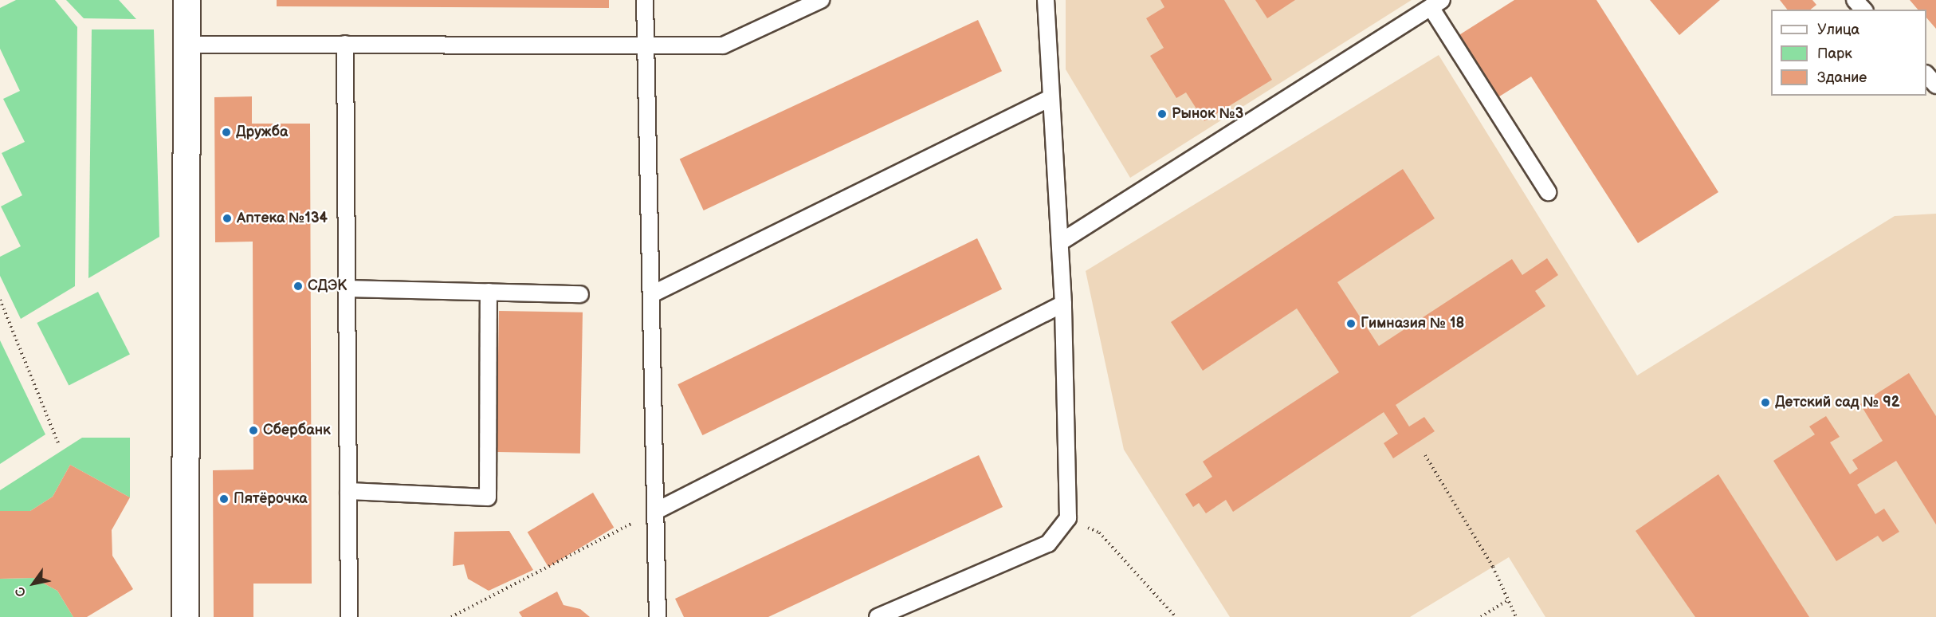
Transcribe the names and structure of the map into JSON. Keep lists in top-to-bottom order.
{
  "places": [
    "Рынок №3",
    "Дружба",
    "Аптека №134",
    "СДЭК",
    "Гимназия № 18",
    "Детский сад № 92",
    "Сбербанк",
    "Пятёрочка"
  ],
  "legend": ["Улица", "Парк", "Здание"],
  "north": "bottom left"
}
